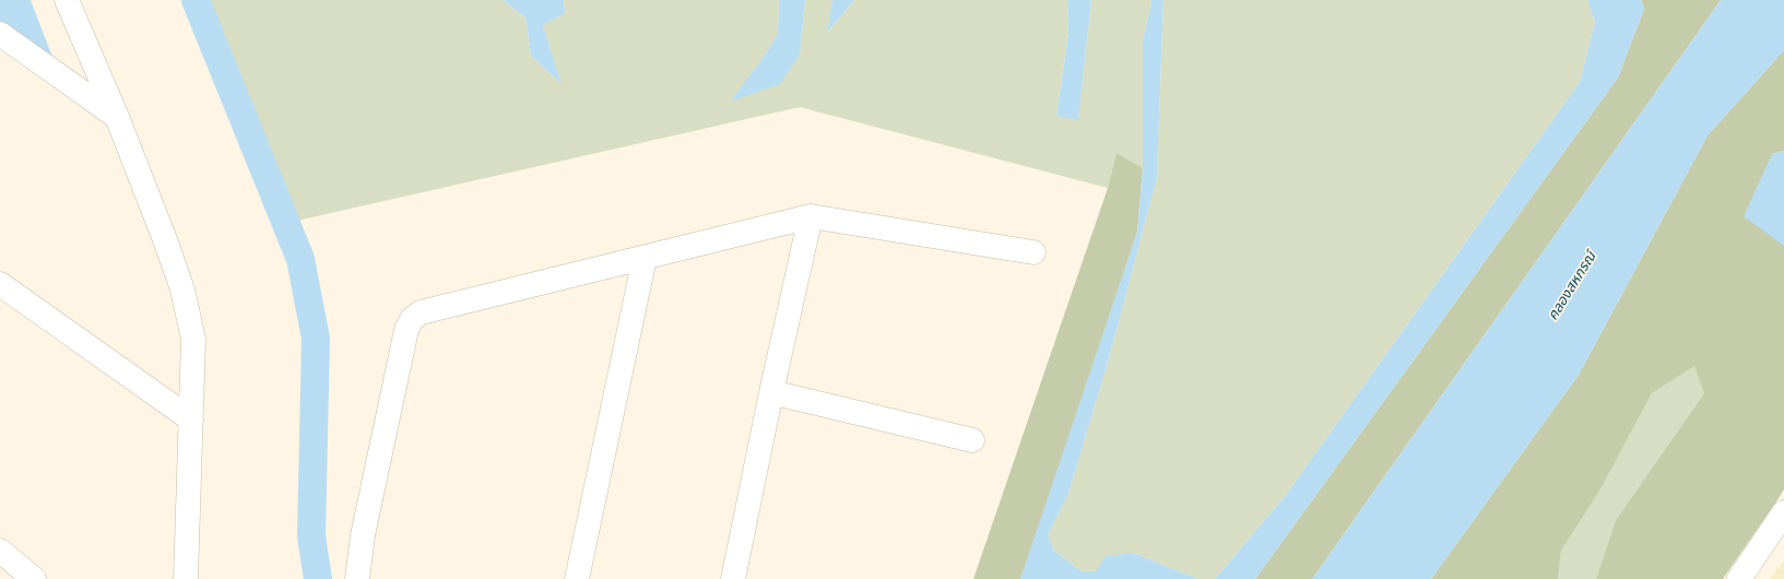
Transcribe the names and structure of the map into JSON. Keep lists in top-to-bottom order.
{
  "water": ["คลองสหกรณ์"]
}
